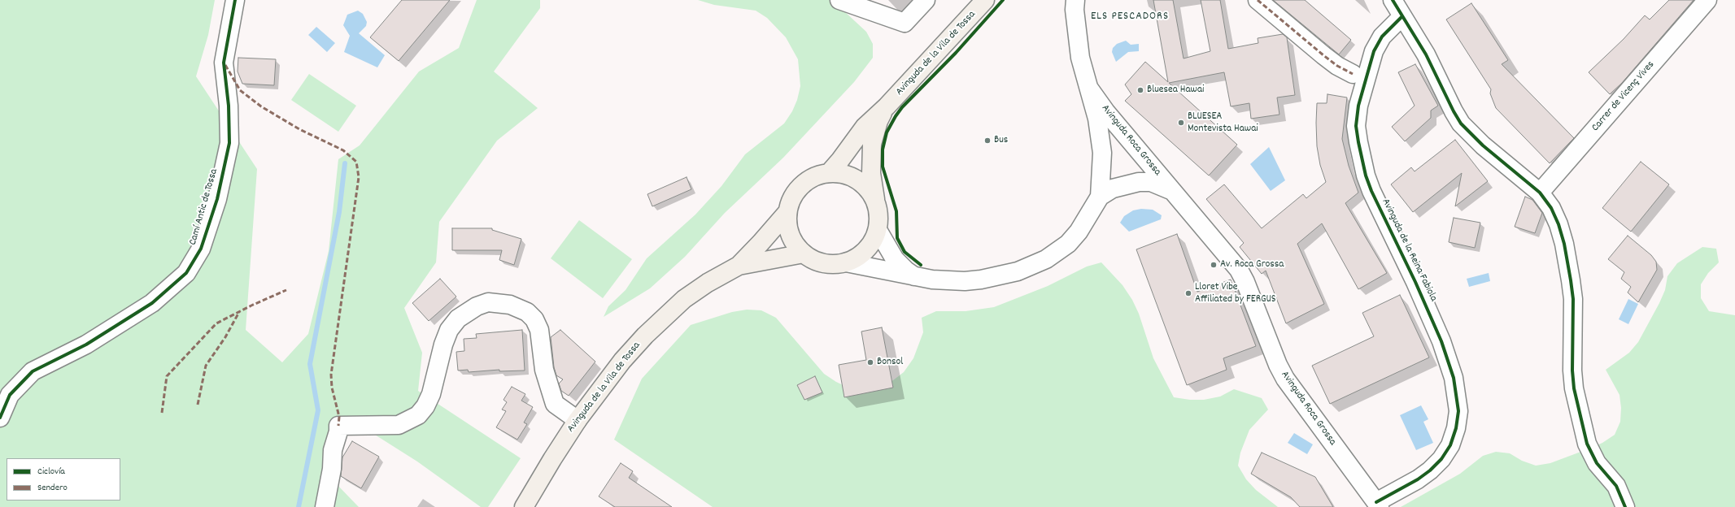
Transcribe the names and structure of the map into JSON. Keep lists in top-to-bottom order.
{
  "streets": {
    "main road": ["Avinguda de la Vila de Tossa"],
    "street": [
      "Carrer de Vicenç Vives",
      "Avinguda Roca Grossa",
      "Camí Antic de Tossa",
      "Avinguda de la Reina Fabiola"
    ]
  },
  "crossings": [
    ["Avinguda de la Vila de Tossa", "Avinguda Roca Grossa"],
    ["Avinguda Roca Grossa", "Avinguda de la Reina Fabiola"]
  ],
  "districts": ["ELS PESCADORS"],
  "places": [
    "Bluesea Hawai",
    "BLUESEA Montevista Hawai",
    "Bus",
    "Av. Roca Grossa",
    "Lloret Vibe Affiliated by FERGUS",
    "Bonsol"
  ],
  "legend": ["Ciclovía", "Sendero"]
}
